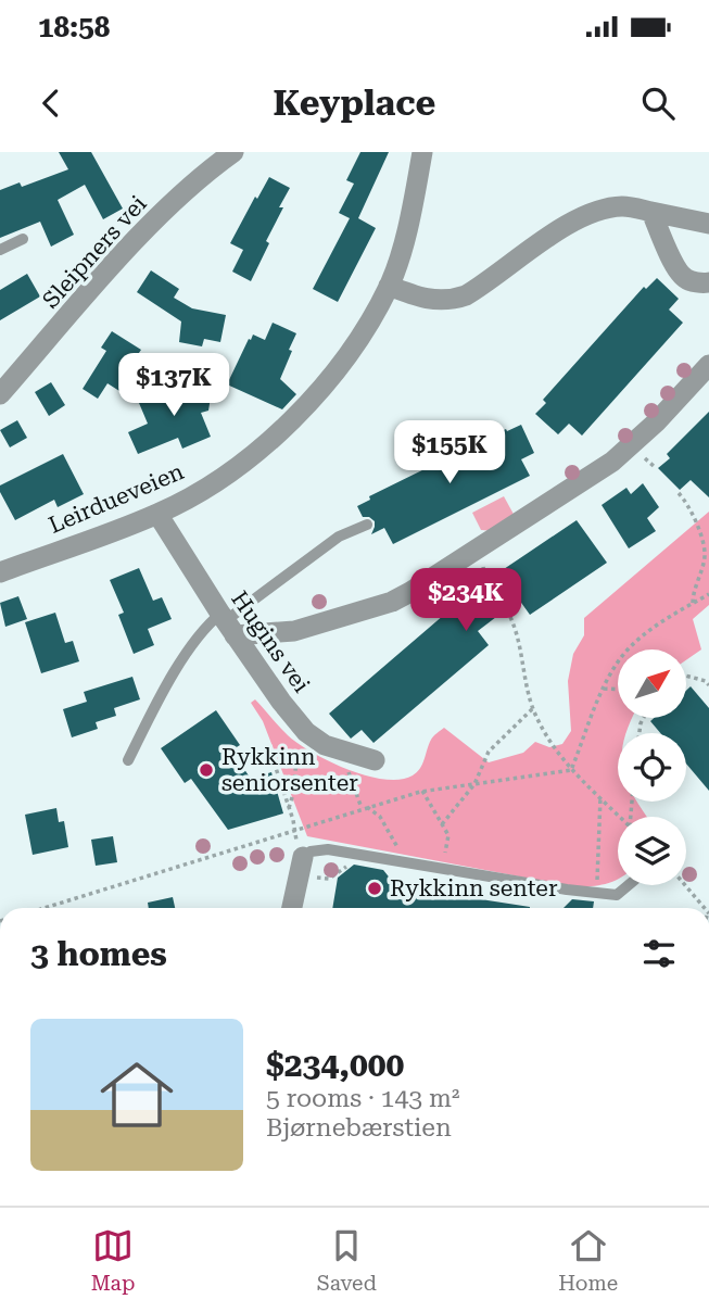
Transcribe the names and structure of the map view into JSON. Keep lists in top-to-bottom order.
{
  "streets": {
    "street": ["Sleipners vei", "Leirdueveien", "Hugins vei"]
  },
  "crossings": [
    ["Leirdueveien", "Hugins vei"]
  ],
  "places": ["Rykkinn seniorsenter", "Rykkinn senter"],
  "north": "top right",
  "page": {
    "status": "18:58",
    "header": "Keyplace",
    "price": ["$137K", "$155K", "$234K"],
    "heading": "3 homes",
    "list": [
      {
        "name": "$234,000",
        "note": "5 rooms · 143 m² · Bjørnebærstien"
      }
    ],
    "tabs": ["Map", "Saved", "Home"]
  }
}
